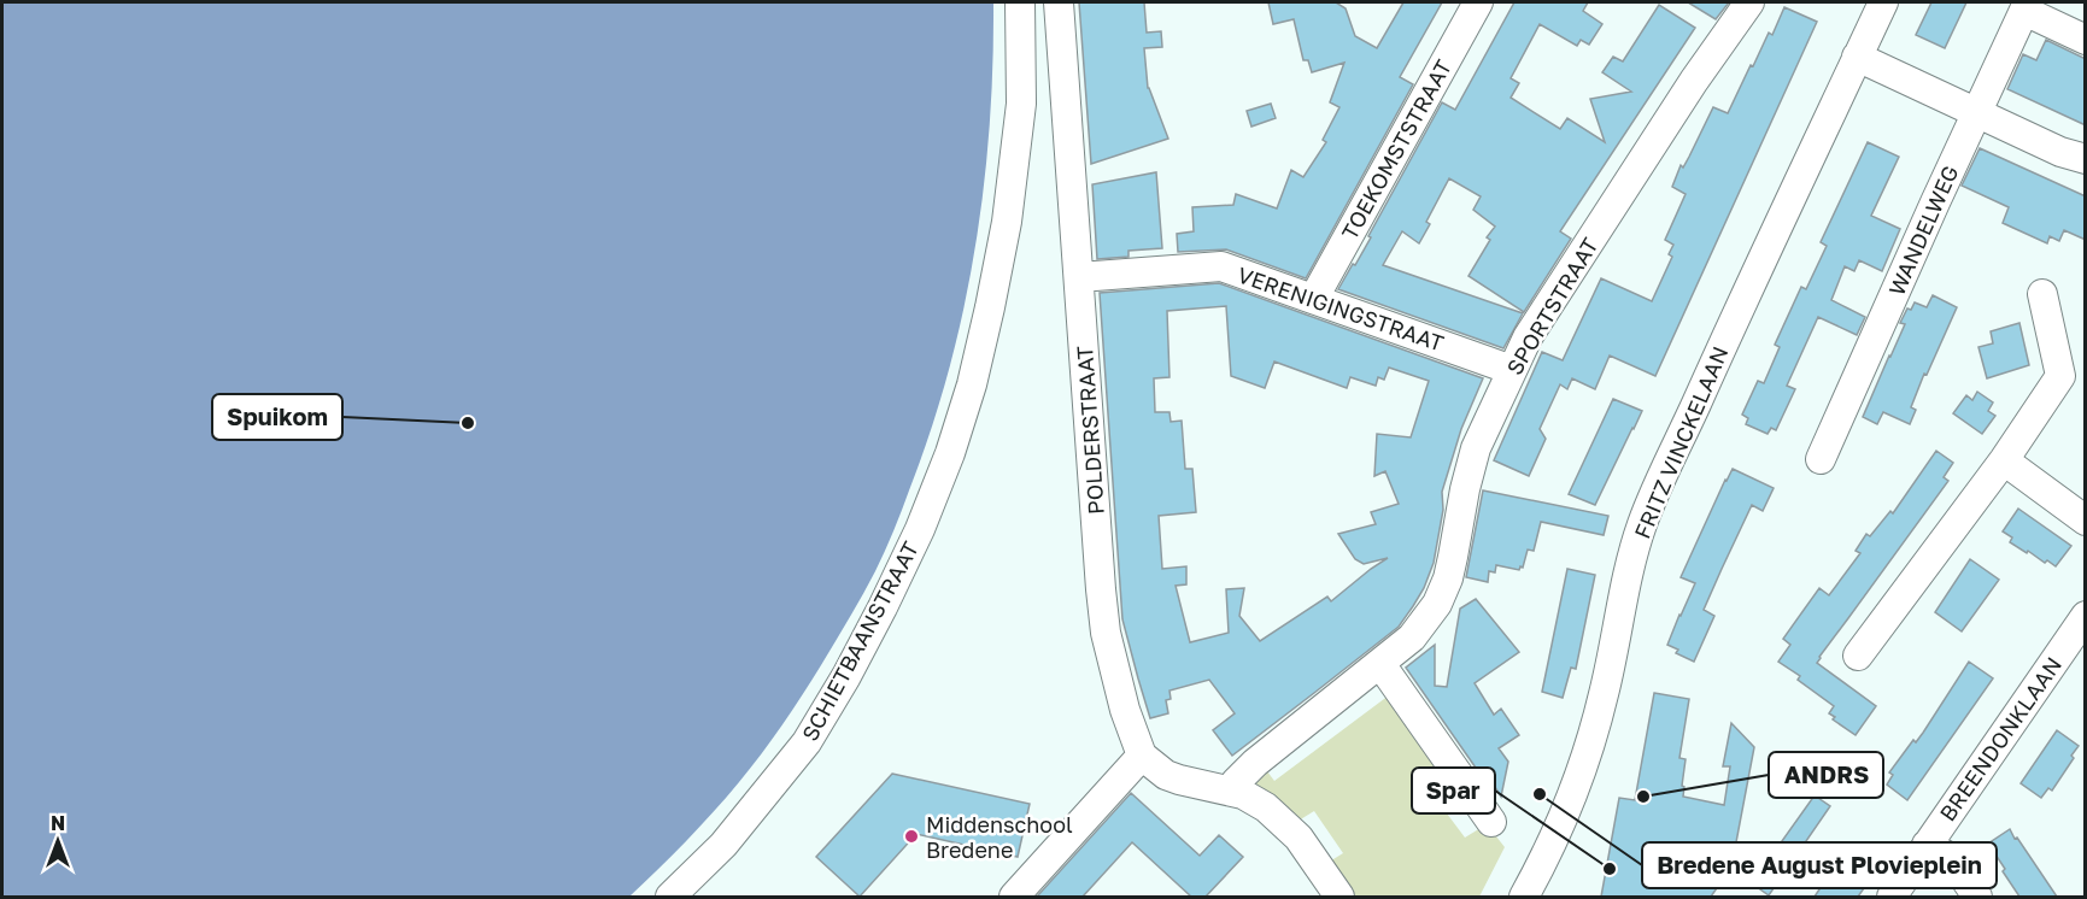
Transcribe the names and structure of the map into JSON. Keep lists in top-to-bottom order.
{
  "streets": {
    "street": [
      "TOEKOMSTSTRAAT",
      "WANDELWEG",
      "SPORTSTRAAT",
      "VERENIGINGSTRAAT",
      "POLDERSTRAAT",
      "FRITZ VINCKELAAN",
      "SCHIETBAANSTRAAT",
      "BREENDONKLAAN"
    ]
  },
  "crossings": [
    ["TOEKOMSTSTRAAT", "VERENIGINGSTRAAT"],
    ["SPORTSTRAAT", "VERENIGINGSTRAAT"],
    ["VERENIGINGSTRAAT", "POLDERSTRAAT"]
  ],
  "places": [
    "Spuikom",
    "Bredene August Plovieplein",
    "ANDRS",
    "Middenschool Bredene",
    "Spar"
  ],
  "north": "top"
}
